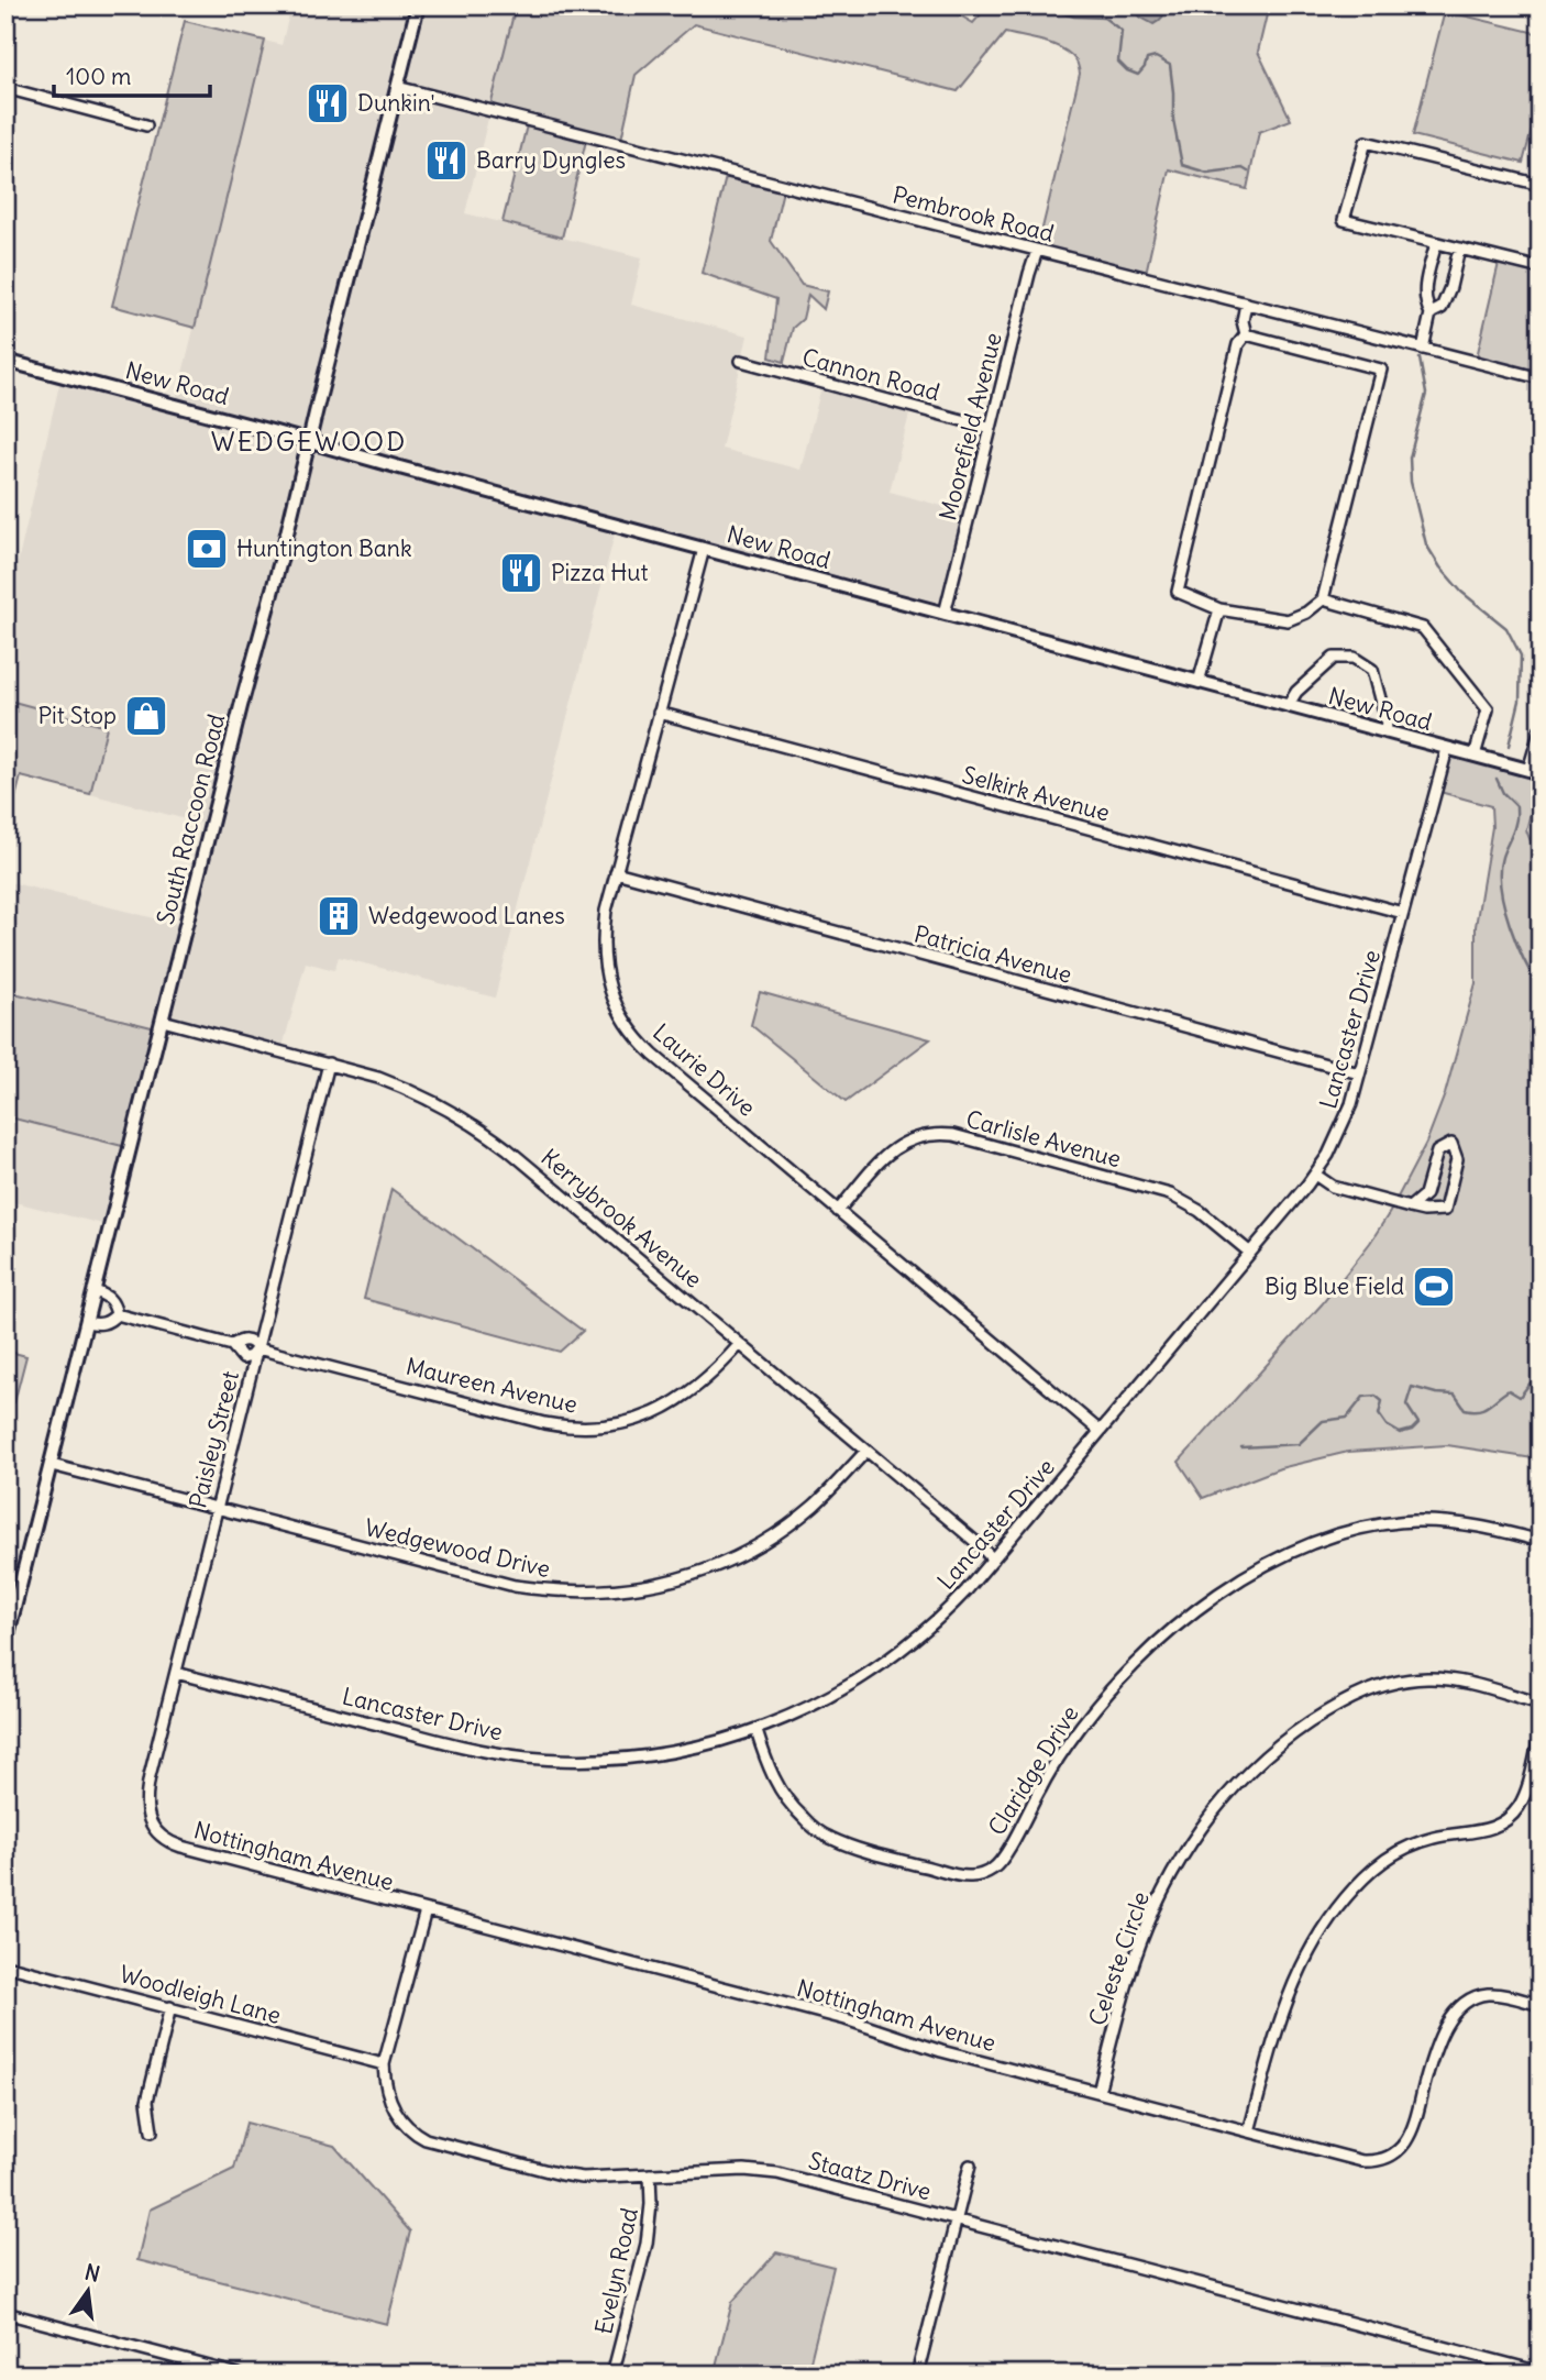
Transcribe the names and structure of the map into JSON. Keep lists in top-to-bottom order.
{
  "streets": {
    "street": [
      "Pembrook Road",
      "Cannon Road",
      "New Road",
      "Moorefield Avenue",
      "Selkirk Avenue",
      "South Raccoon Road",
      "Patricia Avenue",
      "Lancaster Drive",
      "Laurie Drive",
      "Carlisle Avenue",
      "Kerrybrook Avenue",
      "Maureen Avenue",
      "Paisley Street",
      "Wedgewood Drive",
      "Claridge Drive",
      "Nottingham Avenue",
      "Celeste Circle",
      "Woodleigh Lane",
      "Staatz Drive",
      "Evelyn Road"
    ]
  },
  "crossings": [
    ["Pembrook Road", "Moorefield Avenue"],
    ["Pembrook Road", "South Raccoon Road"],
    ["Cannon Road", "Moorefield Avenue"],
    ["New Road", "Moorefield Avenue"],
    ["New Road", "South Raccoon Road"],
    ["New Road", "Lancaster Drive"],
    ["New Road", "Laurie Drive"],
    ["Selkirk Avenue", "Lancaster Drive"],
    ["Selkirk Avenue", "Laurie Drive"],
    ["South Raccoon Road", "Kerrybrook Avenue"],
    ["South Raccoon Road", "Wedgewood Drive"],
    ["Patricia Avenue", "Lancaster Drive"],
    ["Patricia Avenue", "Laurie Drive"],
    ["Lancaster Drive", "Laurie Drive"],
    ["Lancaster Drive", "Carlisle Avenue"],
    ["Lancaster Drive", "Kerrybrook Avenue"],
    ["Lancaster Drive", "Paisley Street"],
    ["Lancaster Drive", "Claridge Drive"],
    ["Laurie Drive", "Carlisle Avenue"],
    ["Kerrybrook Avenue", "Maureen Avenue"],
    ["Kerrybrook Avenue", "Paisley Street"],
    ["Kerrybrook Avenue", "Wedgewood Drive"],
    ["Maureen Avenue", "Paisley Street"],
    ["Paisley Street", "Wedgewood Drive"],
    ["Paisley Street", "Nottingham Avenue"],
    ["Nottingham Avenue", "Celeste Circle"],
    ["Nottingham Avenue", "Staatz Drive"],
    ["Woodleigh Lane", "Staatz Drive"],
    ["Staatz Drive", "Evelyn Road"]
  ],
  "districts": ["WEDGEWOOD"],
  "places": {
    "restaurant": ["Dunkin'", "Barry Dyngles", "Pizza Hut"],
    "bank": ["Huntington Bank"],
    "shop": ["Pit Stop"],
    "building": ["Wedgewood Lanes"],
    "sports": ["Big Blue Field"]
  },
  "scale_bar": "100 m",
  "north": "top"
}
